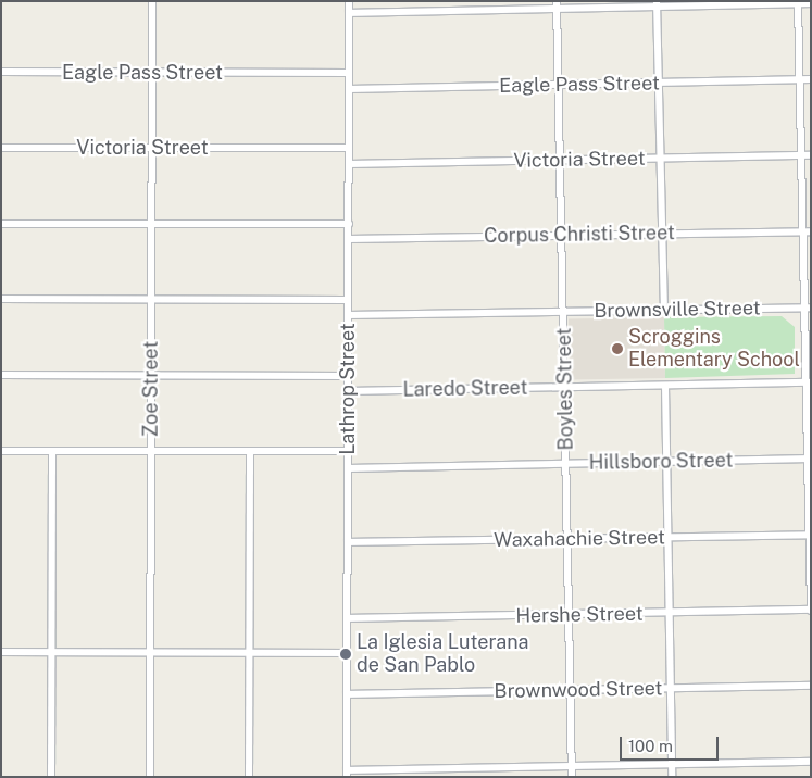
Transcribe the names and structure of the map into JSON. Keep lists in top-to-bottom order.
{
  "streets": {
    "street": [
      "Eagle Pass Street",
      "Victoria Street",
      "Corpus Christi Street",
      "Brownsville Street",
      "Zoe Street",
      "Lathrop Street",
      "Laredo Street",
      "Boyles Street",
      "Hillsboro Street",
      "Waxahachie Street",
      "Hershe Street",
      "Brownwood Street"
    ]
  },
  "crossings": [
    ["Eagle Pass Street", "Zoe Street"],
    ["Eagle Pass Street", "Lathrop Street"],
    ["Eagle Pass Street", "Boyles Street"],
    ["Victoria Street", "Zoe Street"],
    ["Victoria Street", "Lathrop Street"],
    ["Victoria Street", "Boyles Street"],
    ["Corpus Christi Street", "Lathrop Street"],
    ["Corpus Christi Street", "Boyles Street"],
    ["Brownsville Street", "Lathrop Street"],
    ["Brownsville Street", "Boyles Street"],
    ["Lathrop Street", "Laredo Street"],
    ["Lathrop Street", "Hillsboro Street"],
    ["Lathrop Street", "Waxahachie Street"],
    ["Lathrop Street", "Hershe Street"],
    ["Lathrop Street", "Brownwood Street"],
    ["Laredo Street", "Boyles Street"],
    ["Boyles Street", "Hillsboro Street"],
    ["Boyles Street", "Waxahachie Street"],
    ["Boyles Street", "Hershe Street"],
    ["Boyles Street", "Brownwood Street"]
  ],
  "places": ["Scroggins Elementary School", "La Iglesia Luterana de San Pablo"],
  "scale_bar": "100 m"
}
